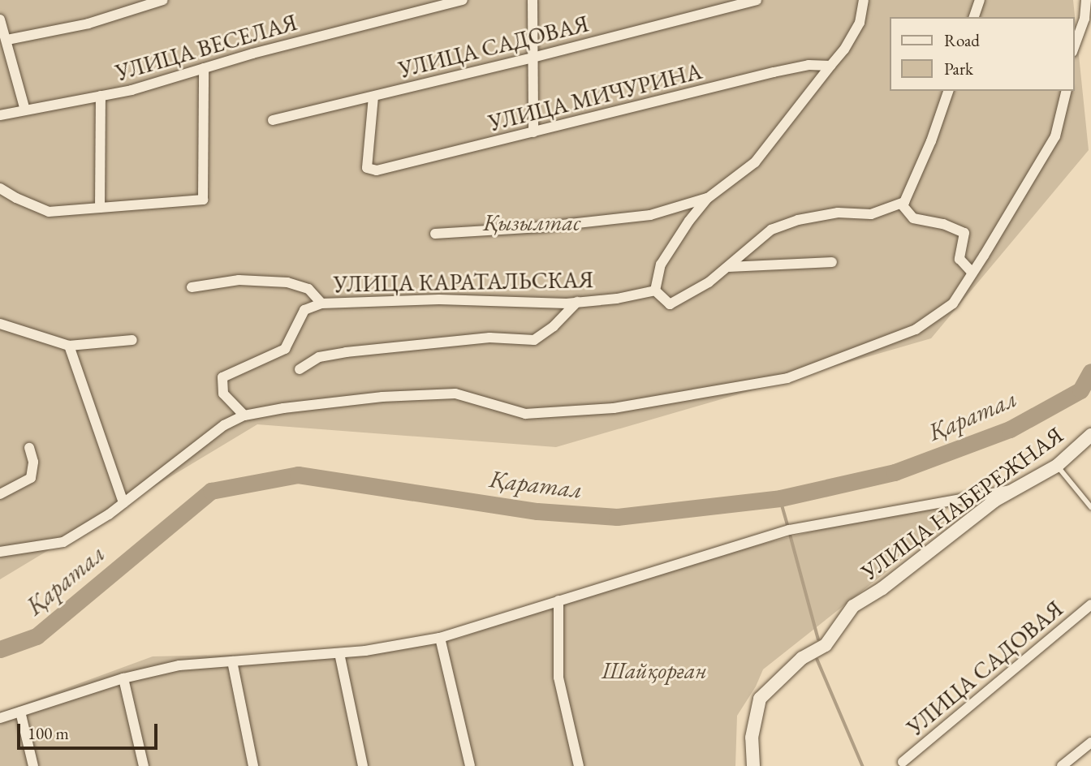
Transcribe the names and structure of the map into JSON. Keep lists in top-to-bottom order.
{
  "streets": {
    "street": [
      "УЛИЦА САДОВАЯ",
      "УЛИЦА ВЕСЕЛАЯ",
      "УЛИЦА МИЧУРИНА",
      "УЛИЦА КАРАТАЛЬСКАЯ",
      "УЛИЦА НАБЕРЕЖНАЯ"
    ]
  },
  "crossings": [
    ["УЛИЦА САДОВАЯ", "УЛИЦА МИЧУРИНА"]
  ],
  "water": ["Қаратал"],
  "parks": ["Қызылтас", "Шайқорған"],
  "legend": ["Road", "Park"],
  "scale_bar": "100 m"
}
